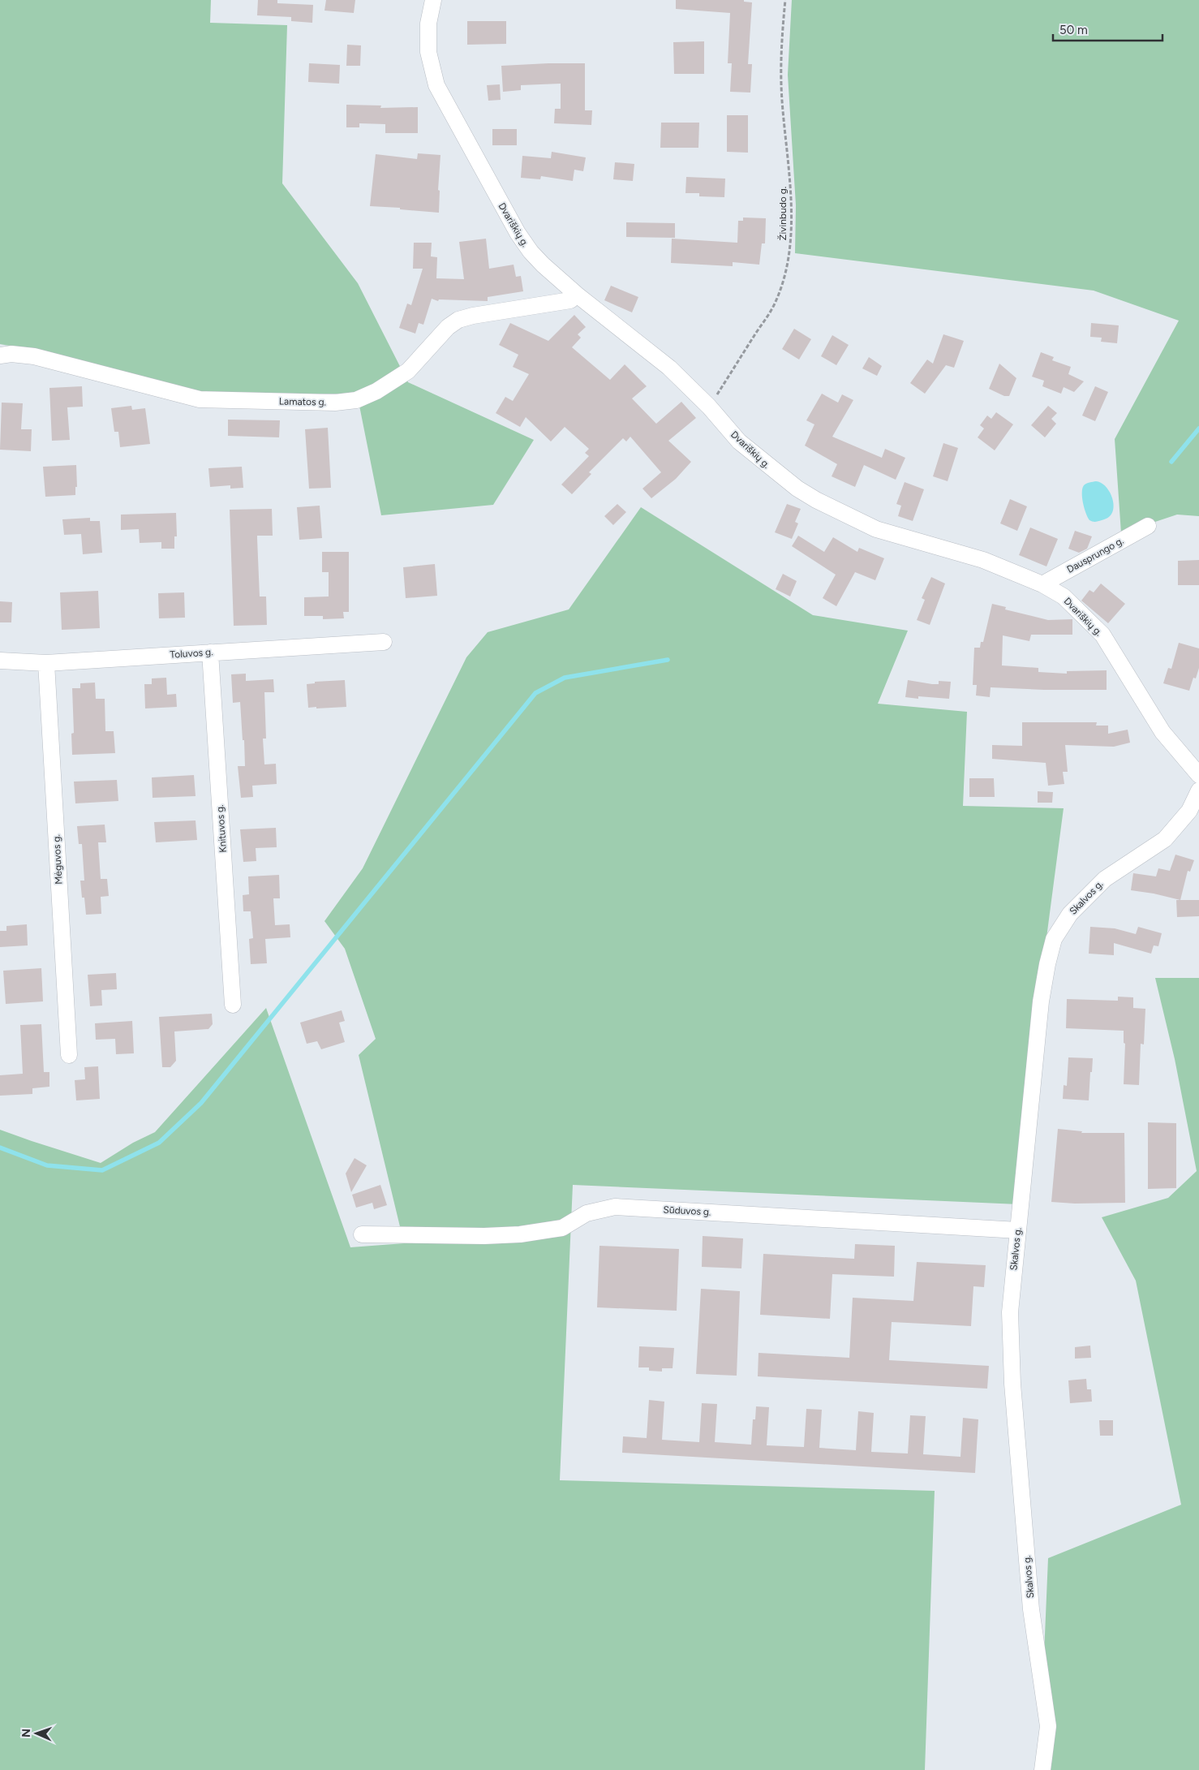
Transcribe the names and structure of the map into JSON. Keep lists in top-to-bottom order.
{
  "streets": {
    "street": [
      "Dvariškių g.",
      "Lamatos g.",
      "Dausprungo g.",
      "Toluvos g.",
      "Knituvos g.",
      "Mėguvos g.",
      "Skalvos g.",
      "Sūduvos g."
    ],
    "path": ["Živinbudo g."]
  },
  "crossings": [
    ["Živinbudo g.", "Dvariškių g."],
    ["Dvariškių g.", "Lamatos g."],
    ["Dvariškių g.", "Dausprungo g."],
    ["Toluvos g.", "Knituvos g."],
    ["Toluvos g.", "Mėguvos g."],
    ["Skalvos g.", "Sūduvos g."]
  ],
  "scale_bar": "50 m",
  "north": "left"
}
